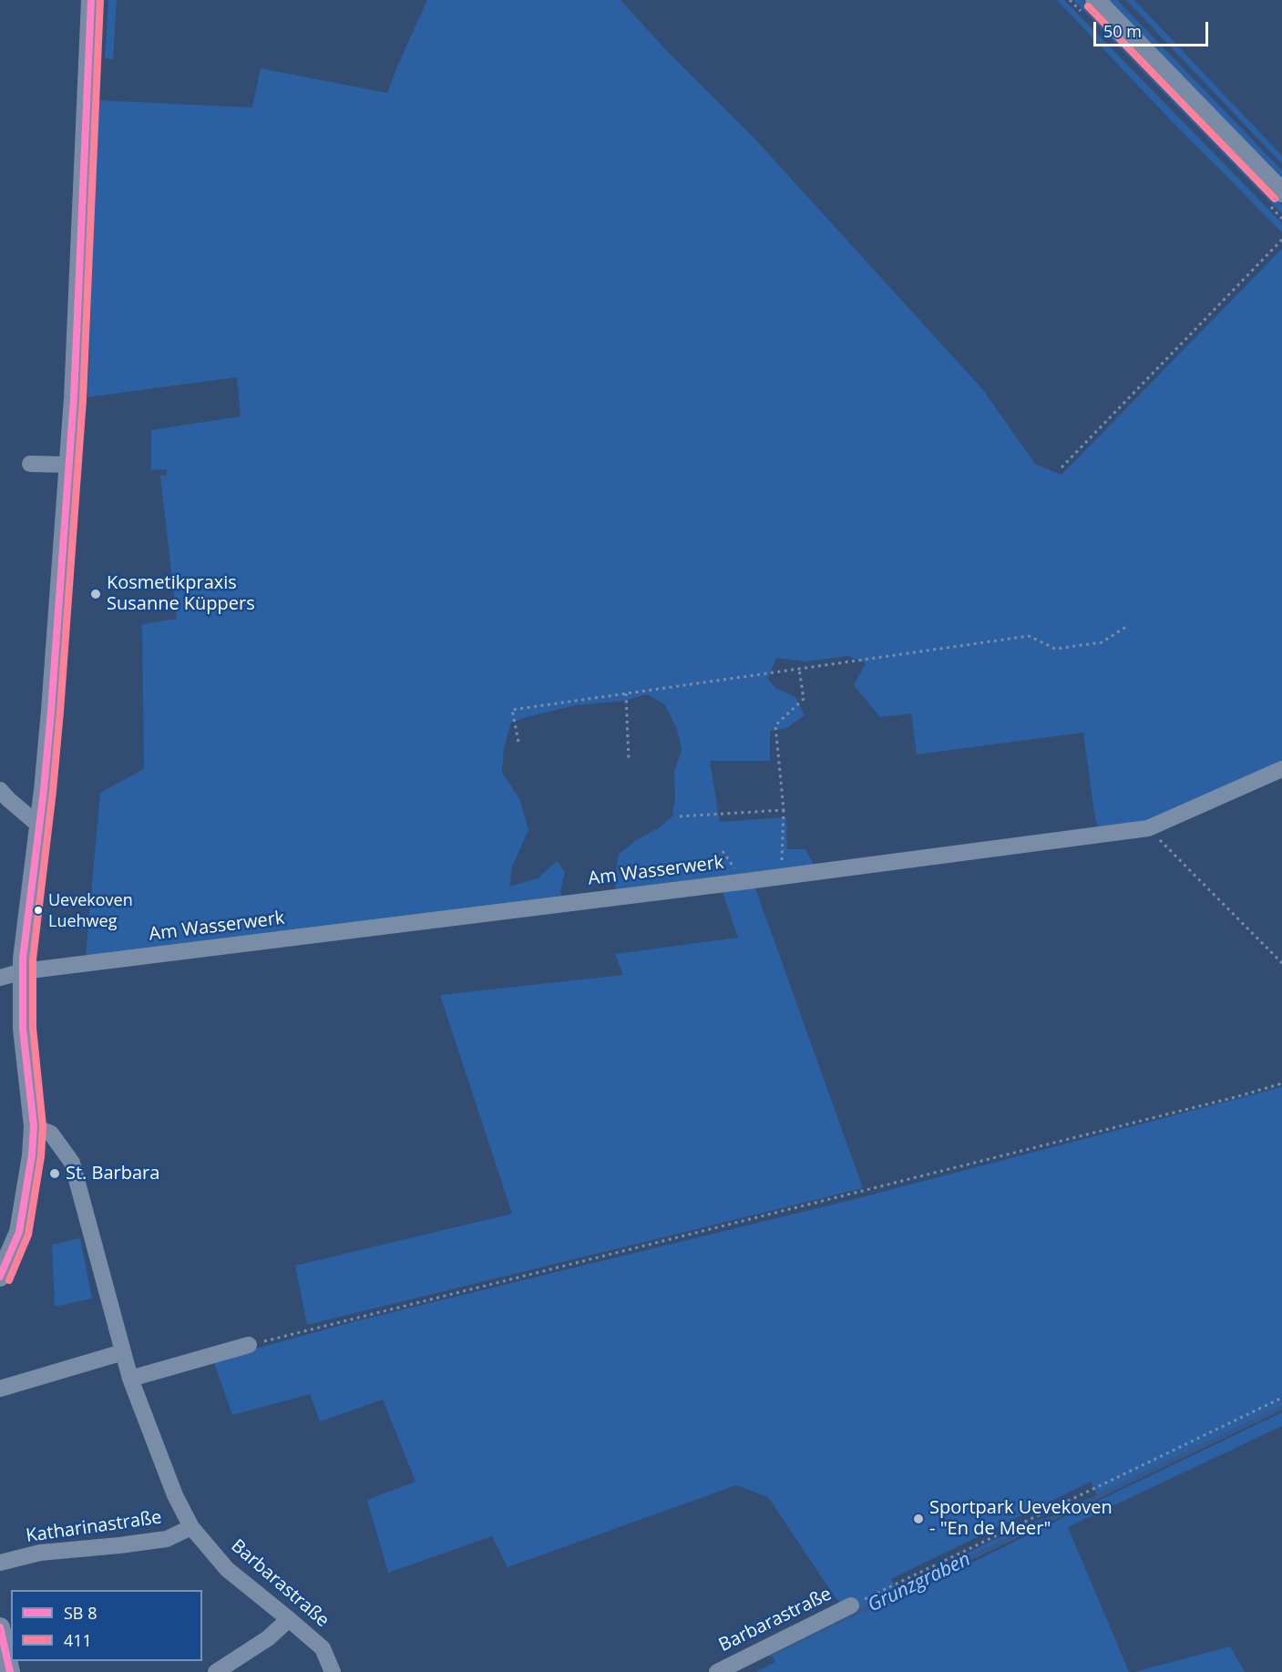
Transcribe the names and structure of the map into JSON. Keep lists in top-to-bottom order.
{
  "streets": {
    "street": ["Am Wasserwerk", "Katharinastraße", "Barbarastraße"]
  },
  "crossings": [
    ["Katharinastraße", "Barbarastraße"]
  ],
  "water": ["Grunzgraben"],
  "places": [
    "Kosmetikpraxis Susanne Küppers",
    "Uevekoven Luehweg",
    "St. Barbara",
    "Sportpark Uevekoven - \"En de Meer\""
  ],
  "lines": ["transit line 411"],
  "legend": ["SB 8", "411"],
  "scale_bar": "50 m"
}
